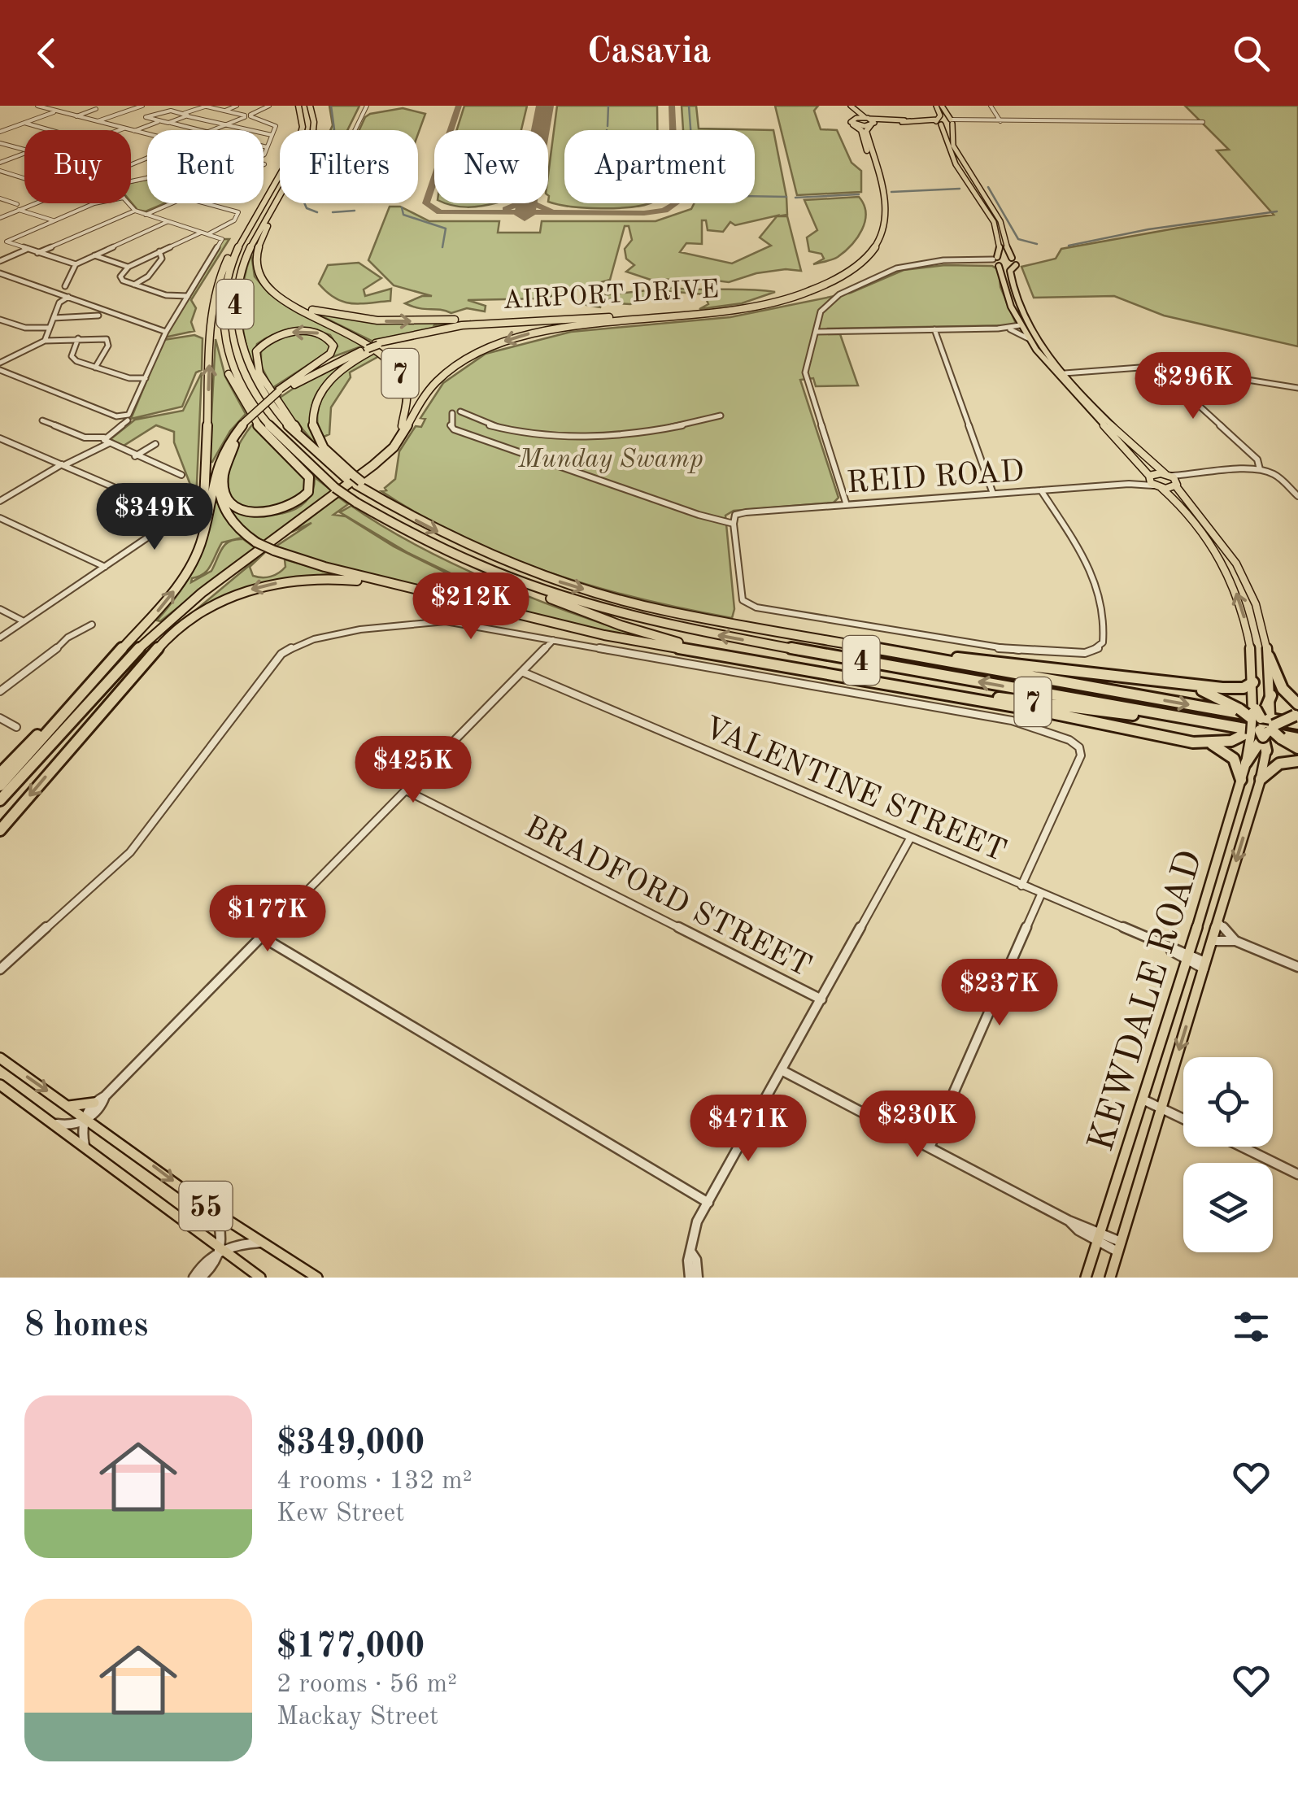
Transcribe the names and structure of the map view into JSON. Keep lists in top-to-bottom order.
{
  "streets": {
    "highway": ["AIRPORT DRIVE", "4", "7"],
    "main road": ["KEWDALE ROAD", "55"],
    "street": ["REID ROAD", "VALENTINE STREET", "BRADFORD STREET"]
  },
  "crossings": [
    ["4", "7"],
    ["4", "KEWDALE ROAD"],
    ["7", "KEWDALE ROAD"],
    ["REID ROAD", "KEWDALE ROAD"],
    ["VALENTINE STREET", "KEWDALE ROAD"]
  ],
  "parks": ["Munday Swamp"],
  "page": {
    "header": "Casavia",
    "chip": [
      "Buy",
      "Rent",
      "Filters",
      "New",
      "Apartment"
    ],
    "price": [
      "$296K",
      "$349K",
      "$212K",
      "$425K",
      "$177K",
      "$237K",
      "$230K",
      "$471K"
    ],
    "heading": "8 homes",
    "list": [
      {
        "name": "$349,000",
        "note": "4 rooms · 132 m² · Kew Street"
      },
      {
        "name": "$177,000",
        "note": "2 rooms · 56 m² · Mackay Street"
      }
    ]
  }
}
